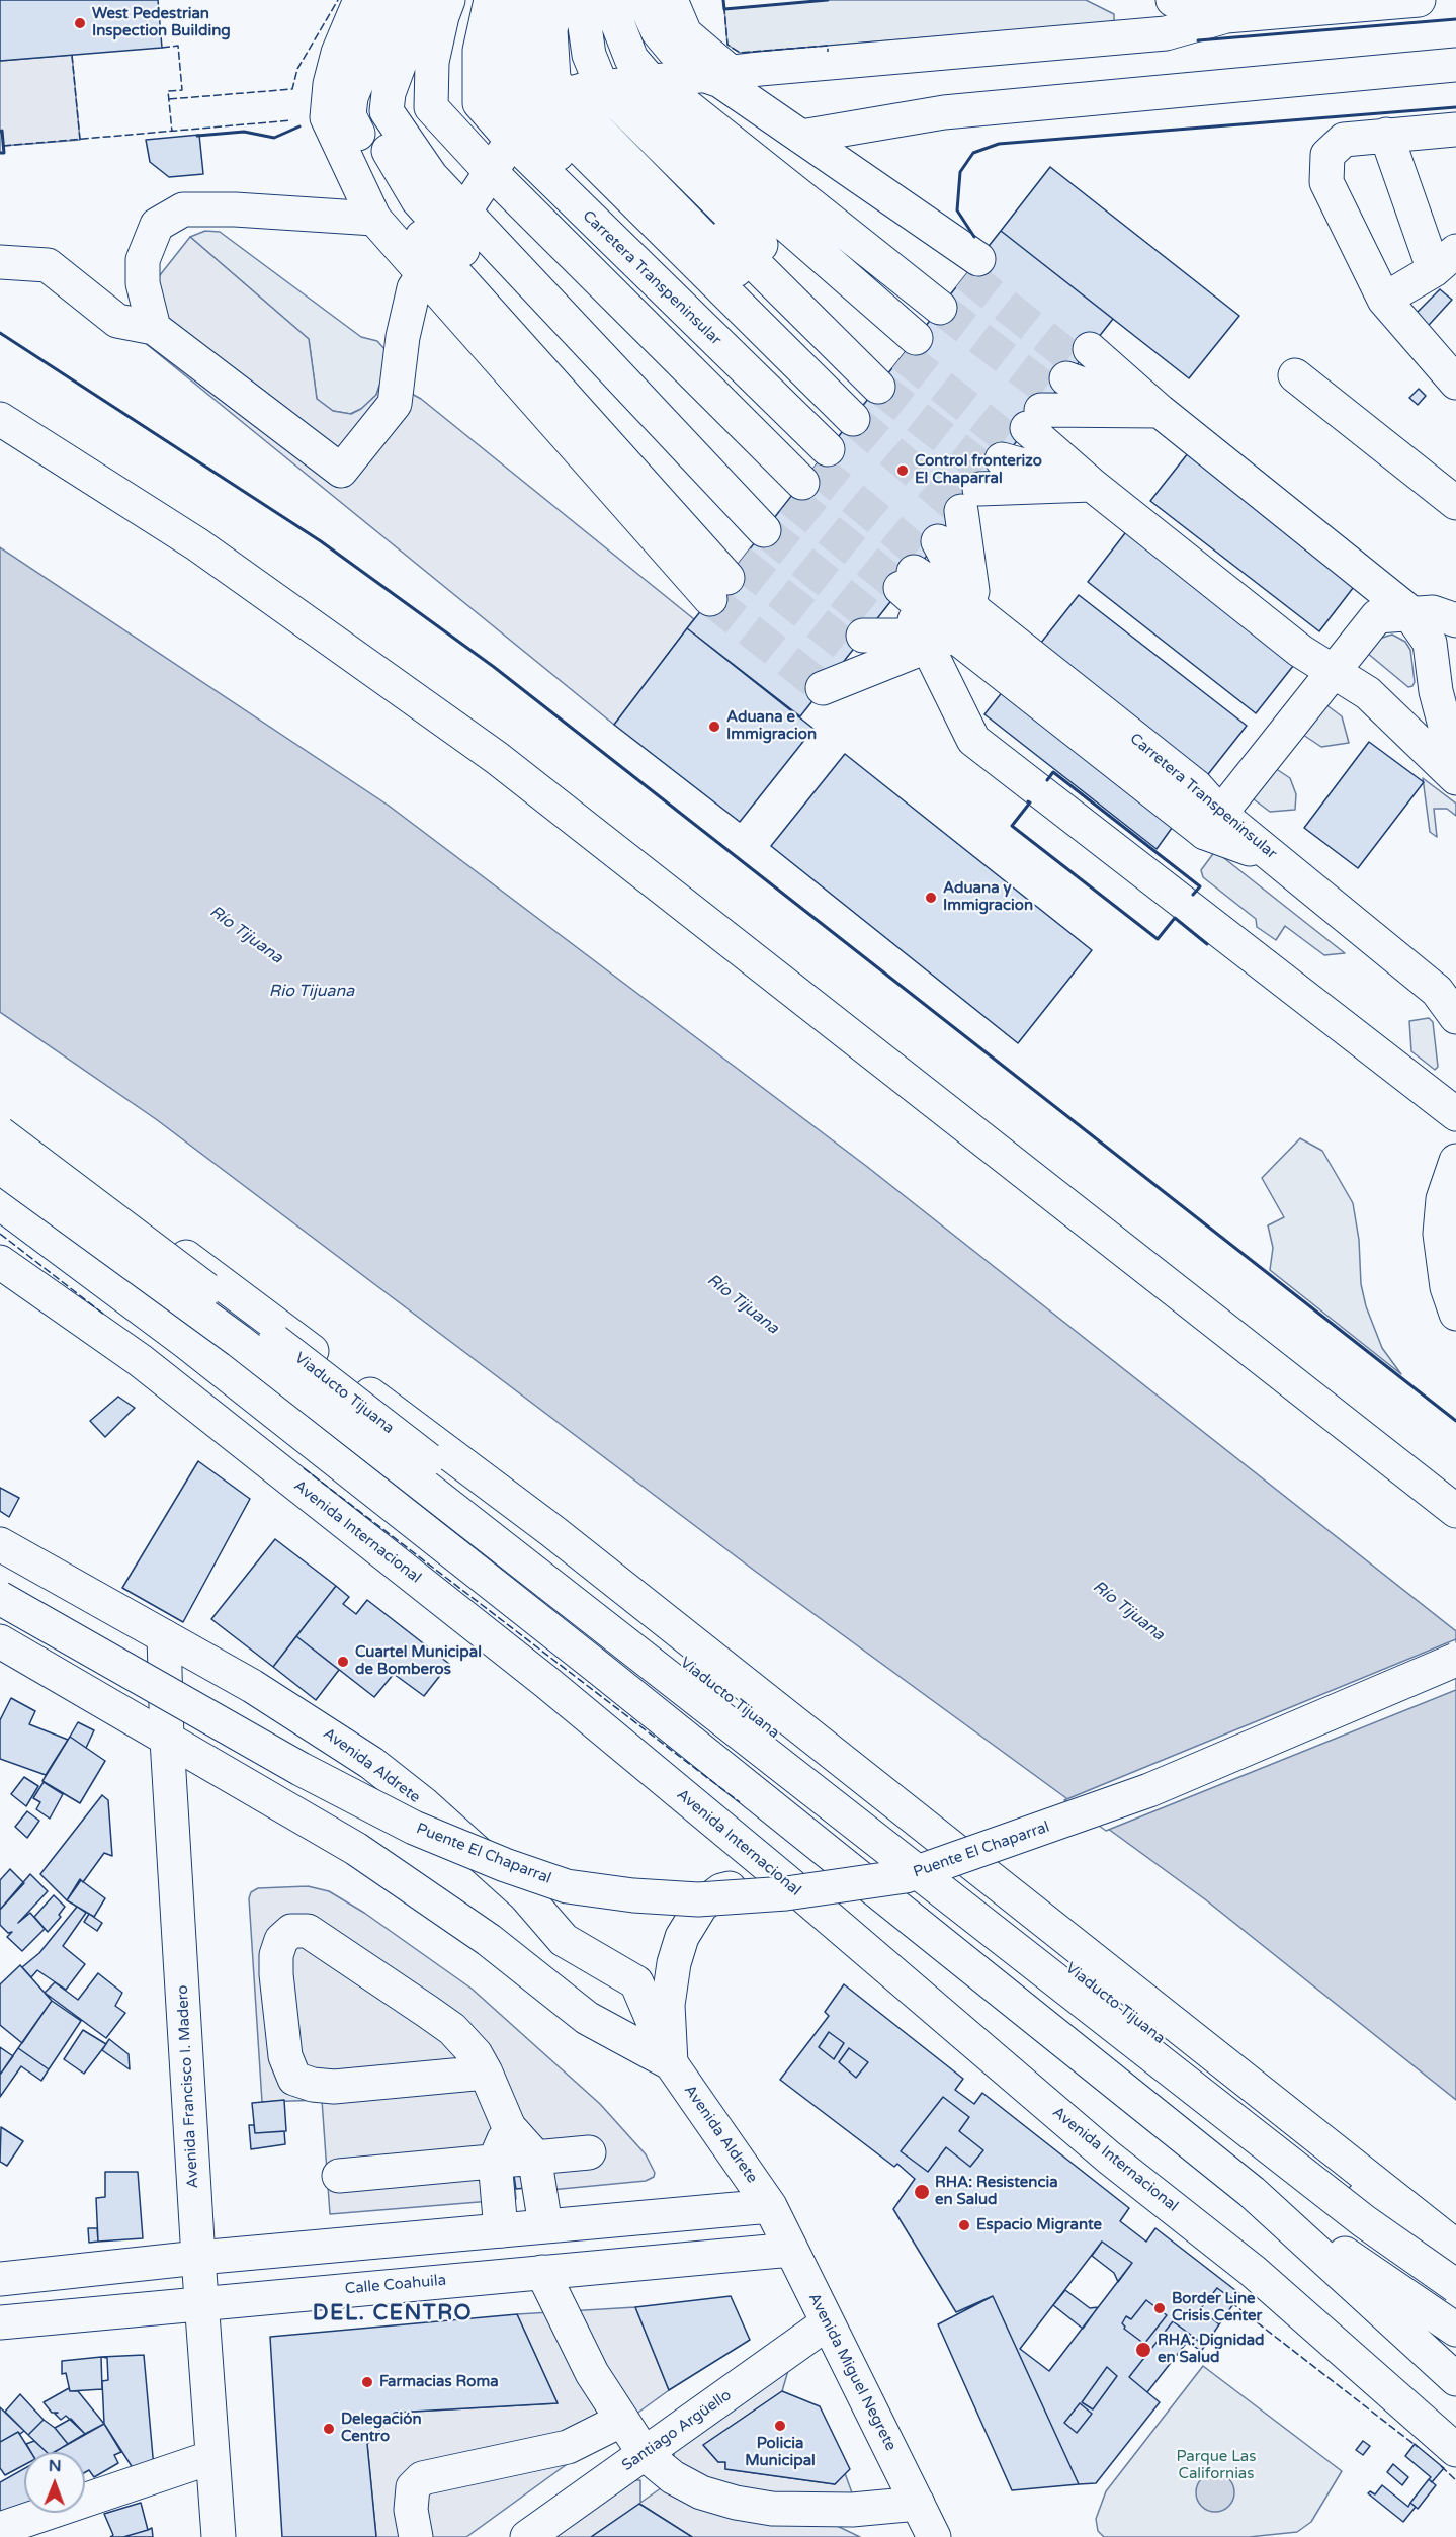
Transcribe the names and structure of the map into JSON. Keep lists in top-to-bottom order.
{
  "streets": {
    "main road": [
      "Carretera Transpeninsular",
      "Viaducto Tijuana",
      "Avenida Internacional",
      "Avenida Aldrete",
      "Puente El Chaparral",
      "Avenida Francisco I. Madero",
      "Calle Coahuila",
      "Avenida Miguel Negrete",
      "Santiago Argüello"
    ]
  },
  "crossings": [
    ["Avenida Aldrete", "Avenida Francisco I. Madero"],
    ["Avenida Aldrete", "Avenida Miguel Negrete"],
    ["Avenida Francisco I. Madero", "Calle Coahuila"],
    ["Calle Coahuila", "Avenida Miguel Negrete"],
    ["Avenida Miguel Negrete", "Santiago Argüello"]
  ],
  "districts": ["DEL. CENTRO"],
  "water": ["Río Tijuana", "Rio Tijuana"],
  "parks": ["Parque Las Californias"],
  "places": [
    "West Pedestrian Inspection Building",
    "Control fronterizo El Chaparral",
    "Aduana e Immigracion",
    "Aduana y Immigracion",
    "Cuartel Municipal de Bomberos",
    "RHA: Resistencia en Salud",
    "Espacio Migrante",
    "Border Line Crisis Center",
    "RHA: Dignidad en Salud",
    "Farmacias Roma",
    "Policia Municipal",
    "Delegación Centro"
  ],
  "north": "top"
}
